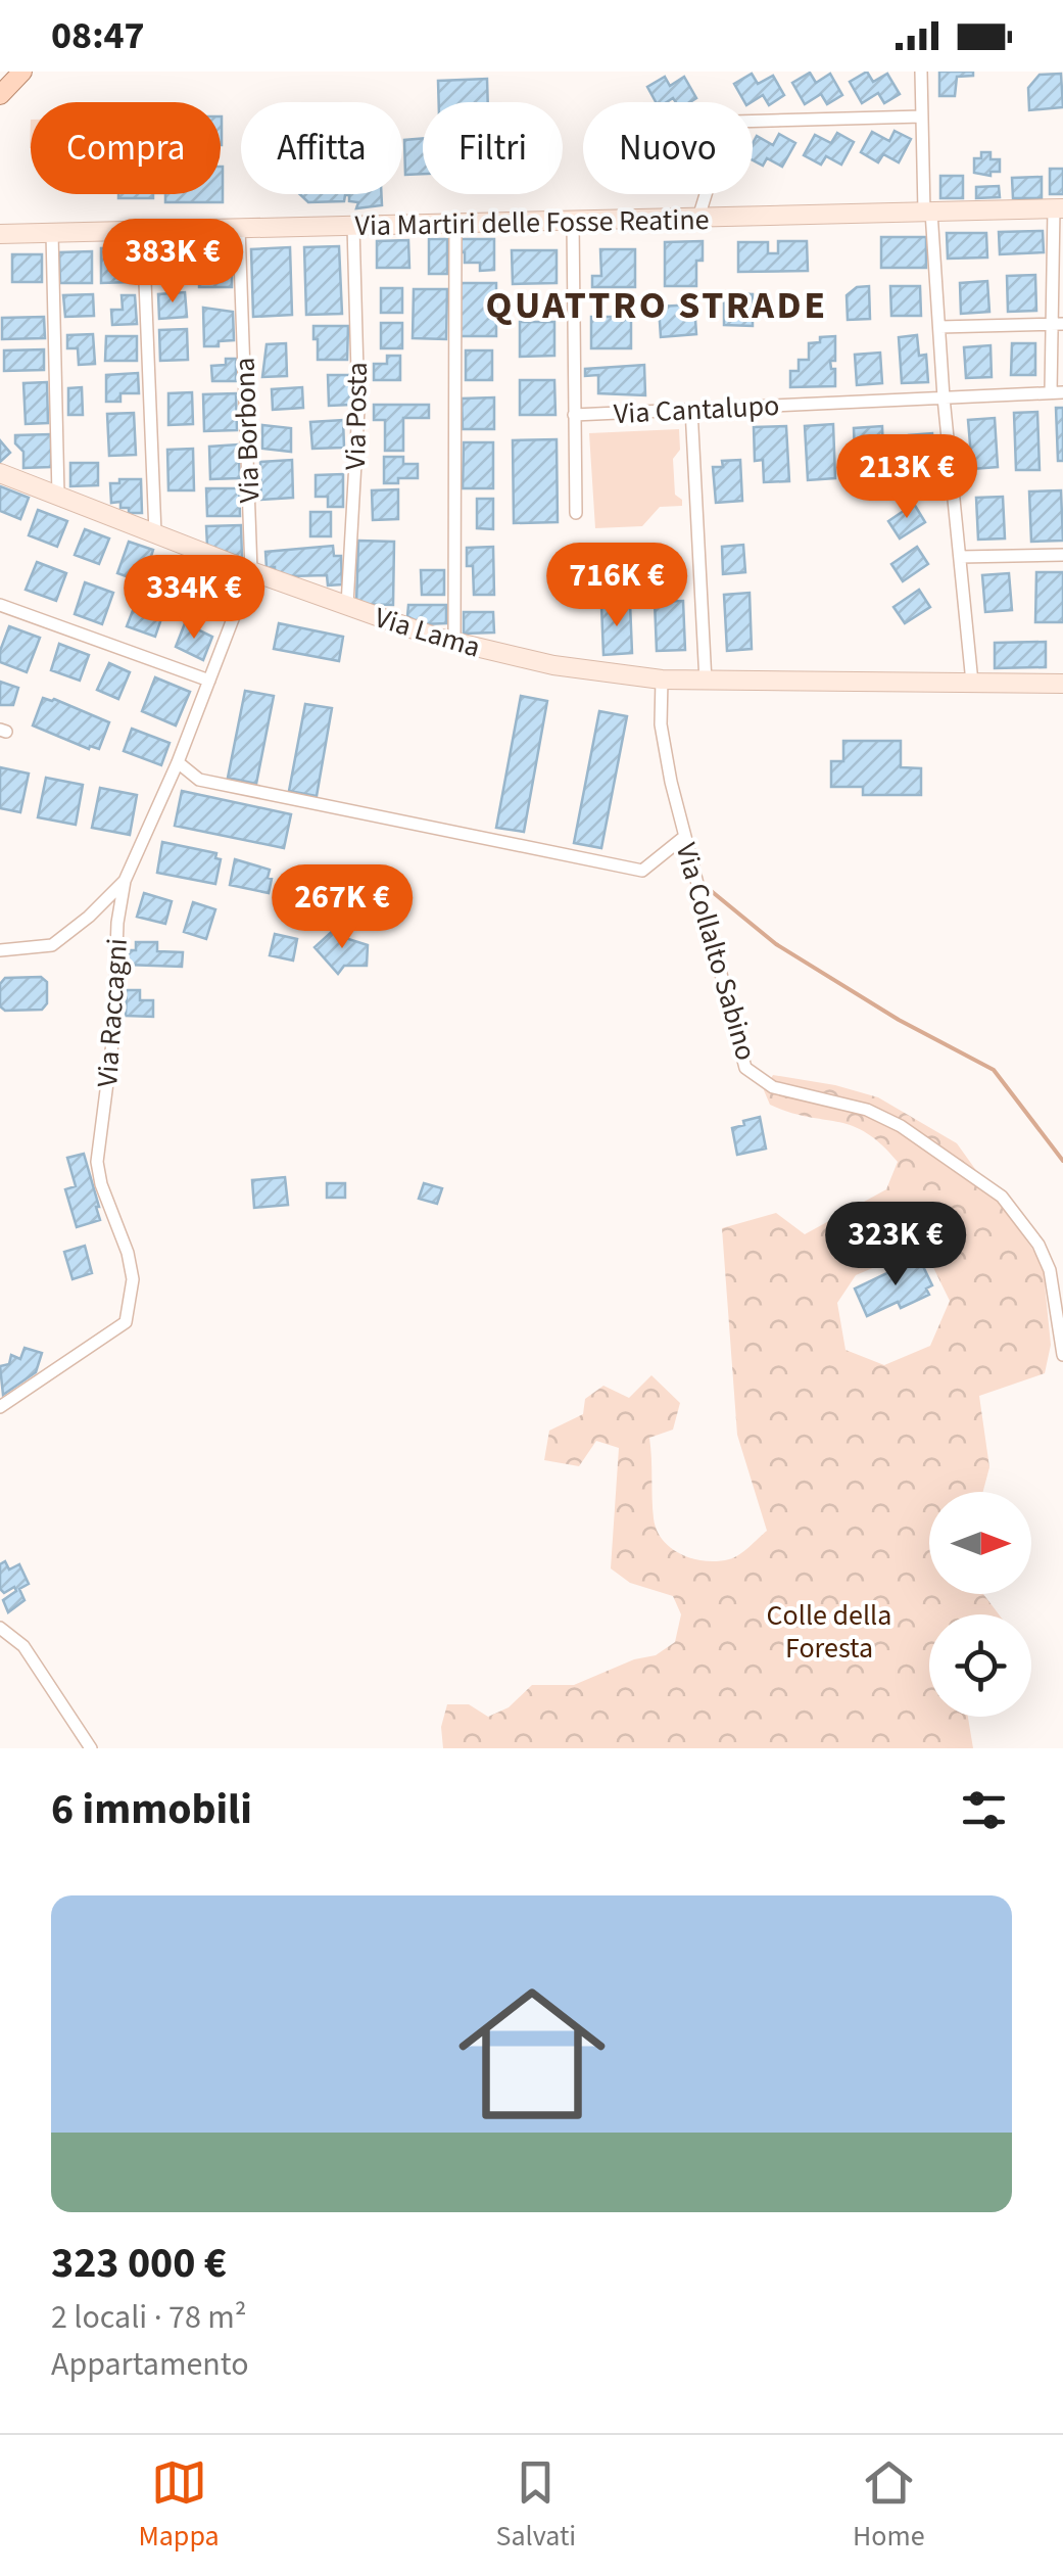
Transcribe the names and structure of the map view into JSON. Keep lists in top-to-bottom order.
{
  "streets": {
    "main road": ["Via Martiri delle Fosse Reatine", "Via Lama"],
    "street": [
      "Via Cantalupo",
      "Via Posta",
      "Via Borbona",
      "Via Collalto Sabino",
      "Via Raccagni"
    ]
  },
  "crossings": [
    ["Via Martiri delle Fosse Reatine", "Via Cantalupo"],
    ["Via Martiri delle Fosse Reatine", "Via Posta"],
    ["Via Martiri delle Fosse Reatine", "Via Borbona"],
    ["Via Posta", "Via Lama"],
    ["Via Borbona", "Via Lama"],
    ["Via Borbona", "Via Raccagni"],
    ["Via Lama", "Via Collalto Sabino"],
    ["Via Lama", "Via Raccagni"]
  ],
  "districts": ["QUATTRO STRADE"],
  "parks": ["Colle della Foresta"],
  "north": "right",
  "page": {
    "status": "08:47",
    "chip": [
      "Compra",
      "Affitta",
      "Filtri",
      "Nuovo"
    ],
    "price": [
      "383K €",
      "213K €",
      "716K €",
      "334K €",
      "267K €",
      "323K €"
    ],
    "heading": "6 immobili",
    "list": [
      {
        "name": "323 000 €",
        "note": "2 locali · 78 m² · Appartamento"
      }
    ],
    "tabs": ["Mappa", "Salvati", "Home"]
  }
}
